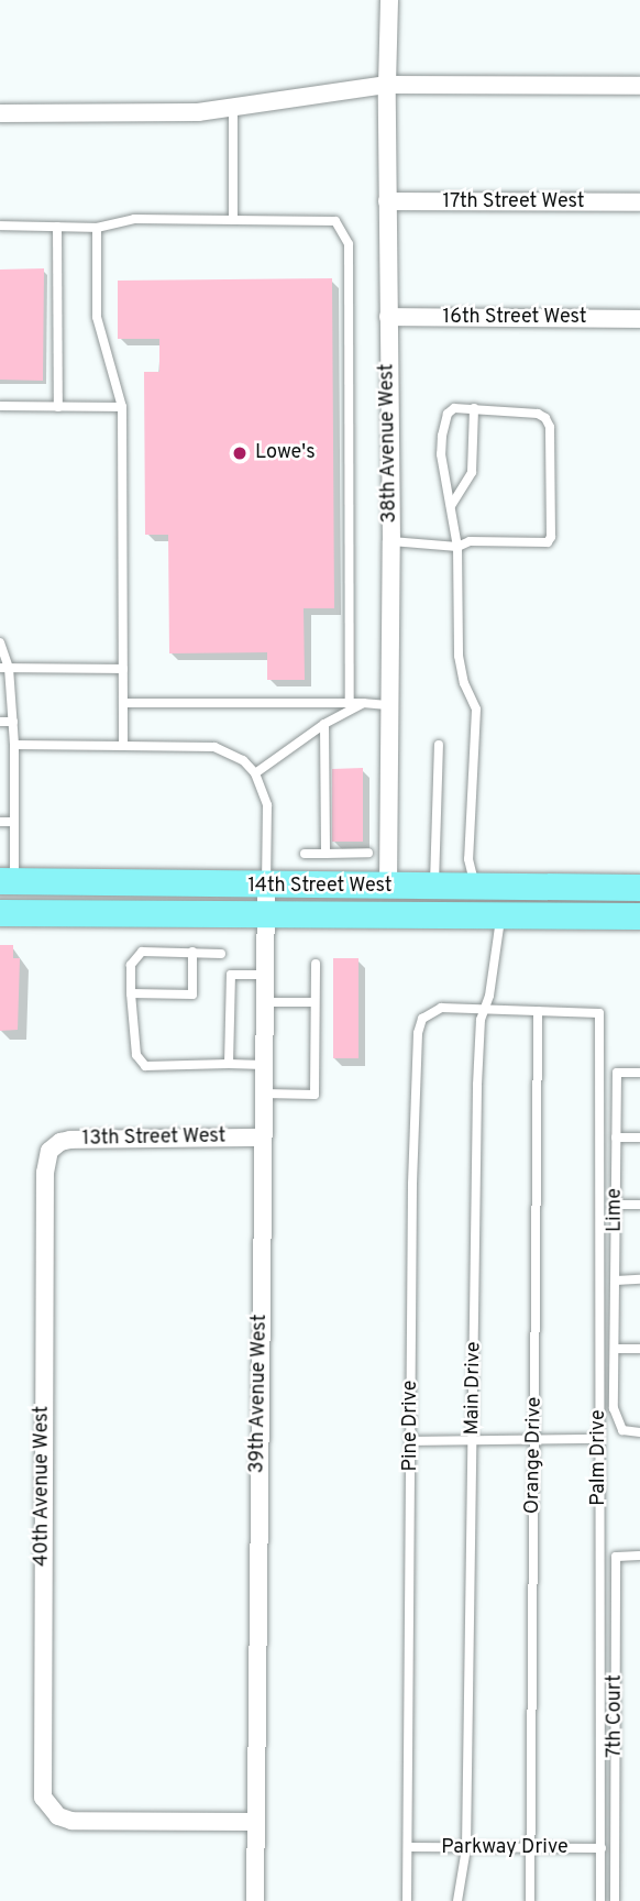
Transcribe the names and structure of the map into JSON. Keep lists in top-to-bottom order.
{
  "streets": {
    "main road": ["14th Street West"],
    "street": [
      "17th Street West",
      "16th Street West",
      "38th Avenue West",
      "13th Street West",
      "39th Avenue West",
      "40th Avenue West"
    ],
    "lane": [
      "Lime",
      "Main Drive",
      "Pine Drive",
      "Orange Drive",
      "Palm Drive",
      "7th Court",
      "Parkway Drive"
    ]
  },
  "crossings": [
    ["17th Street West", "38th Avenue West"],
    ["16th Street West", "38th Avenue West"],
    ["38th Avenue West", "14th Street West"],
    ["14th Street West", "Main Drive"],
    ["14th Street West", "39th Avenue West"],
    ["13th Street West", "39th Avenue West"],
    ["13th Street West", "40th Avenue West"],
    ["Main Drive", "Pine Drive"],
    ["Main Drive", "Parkway Drive"],
    ["39th Avenue West", "40th Avenue West"],
    ["Pine Drive", "Orange Drive"],
    ["Pine Drive", "Palm Drive"],
    ["Pine Drive", "Parkway Drive"],
    ["Orange Drive", "Parkway Drive"],
    ["Palm Drive", "Parkway Drive"]
  ],
  "places": ["Lowe's"]
}
